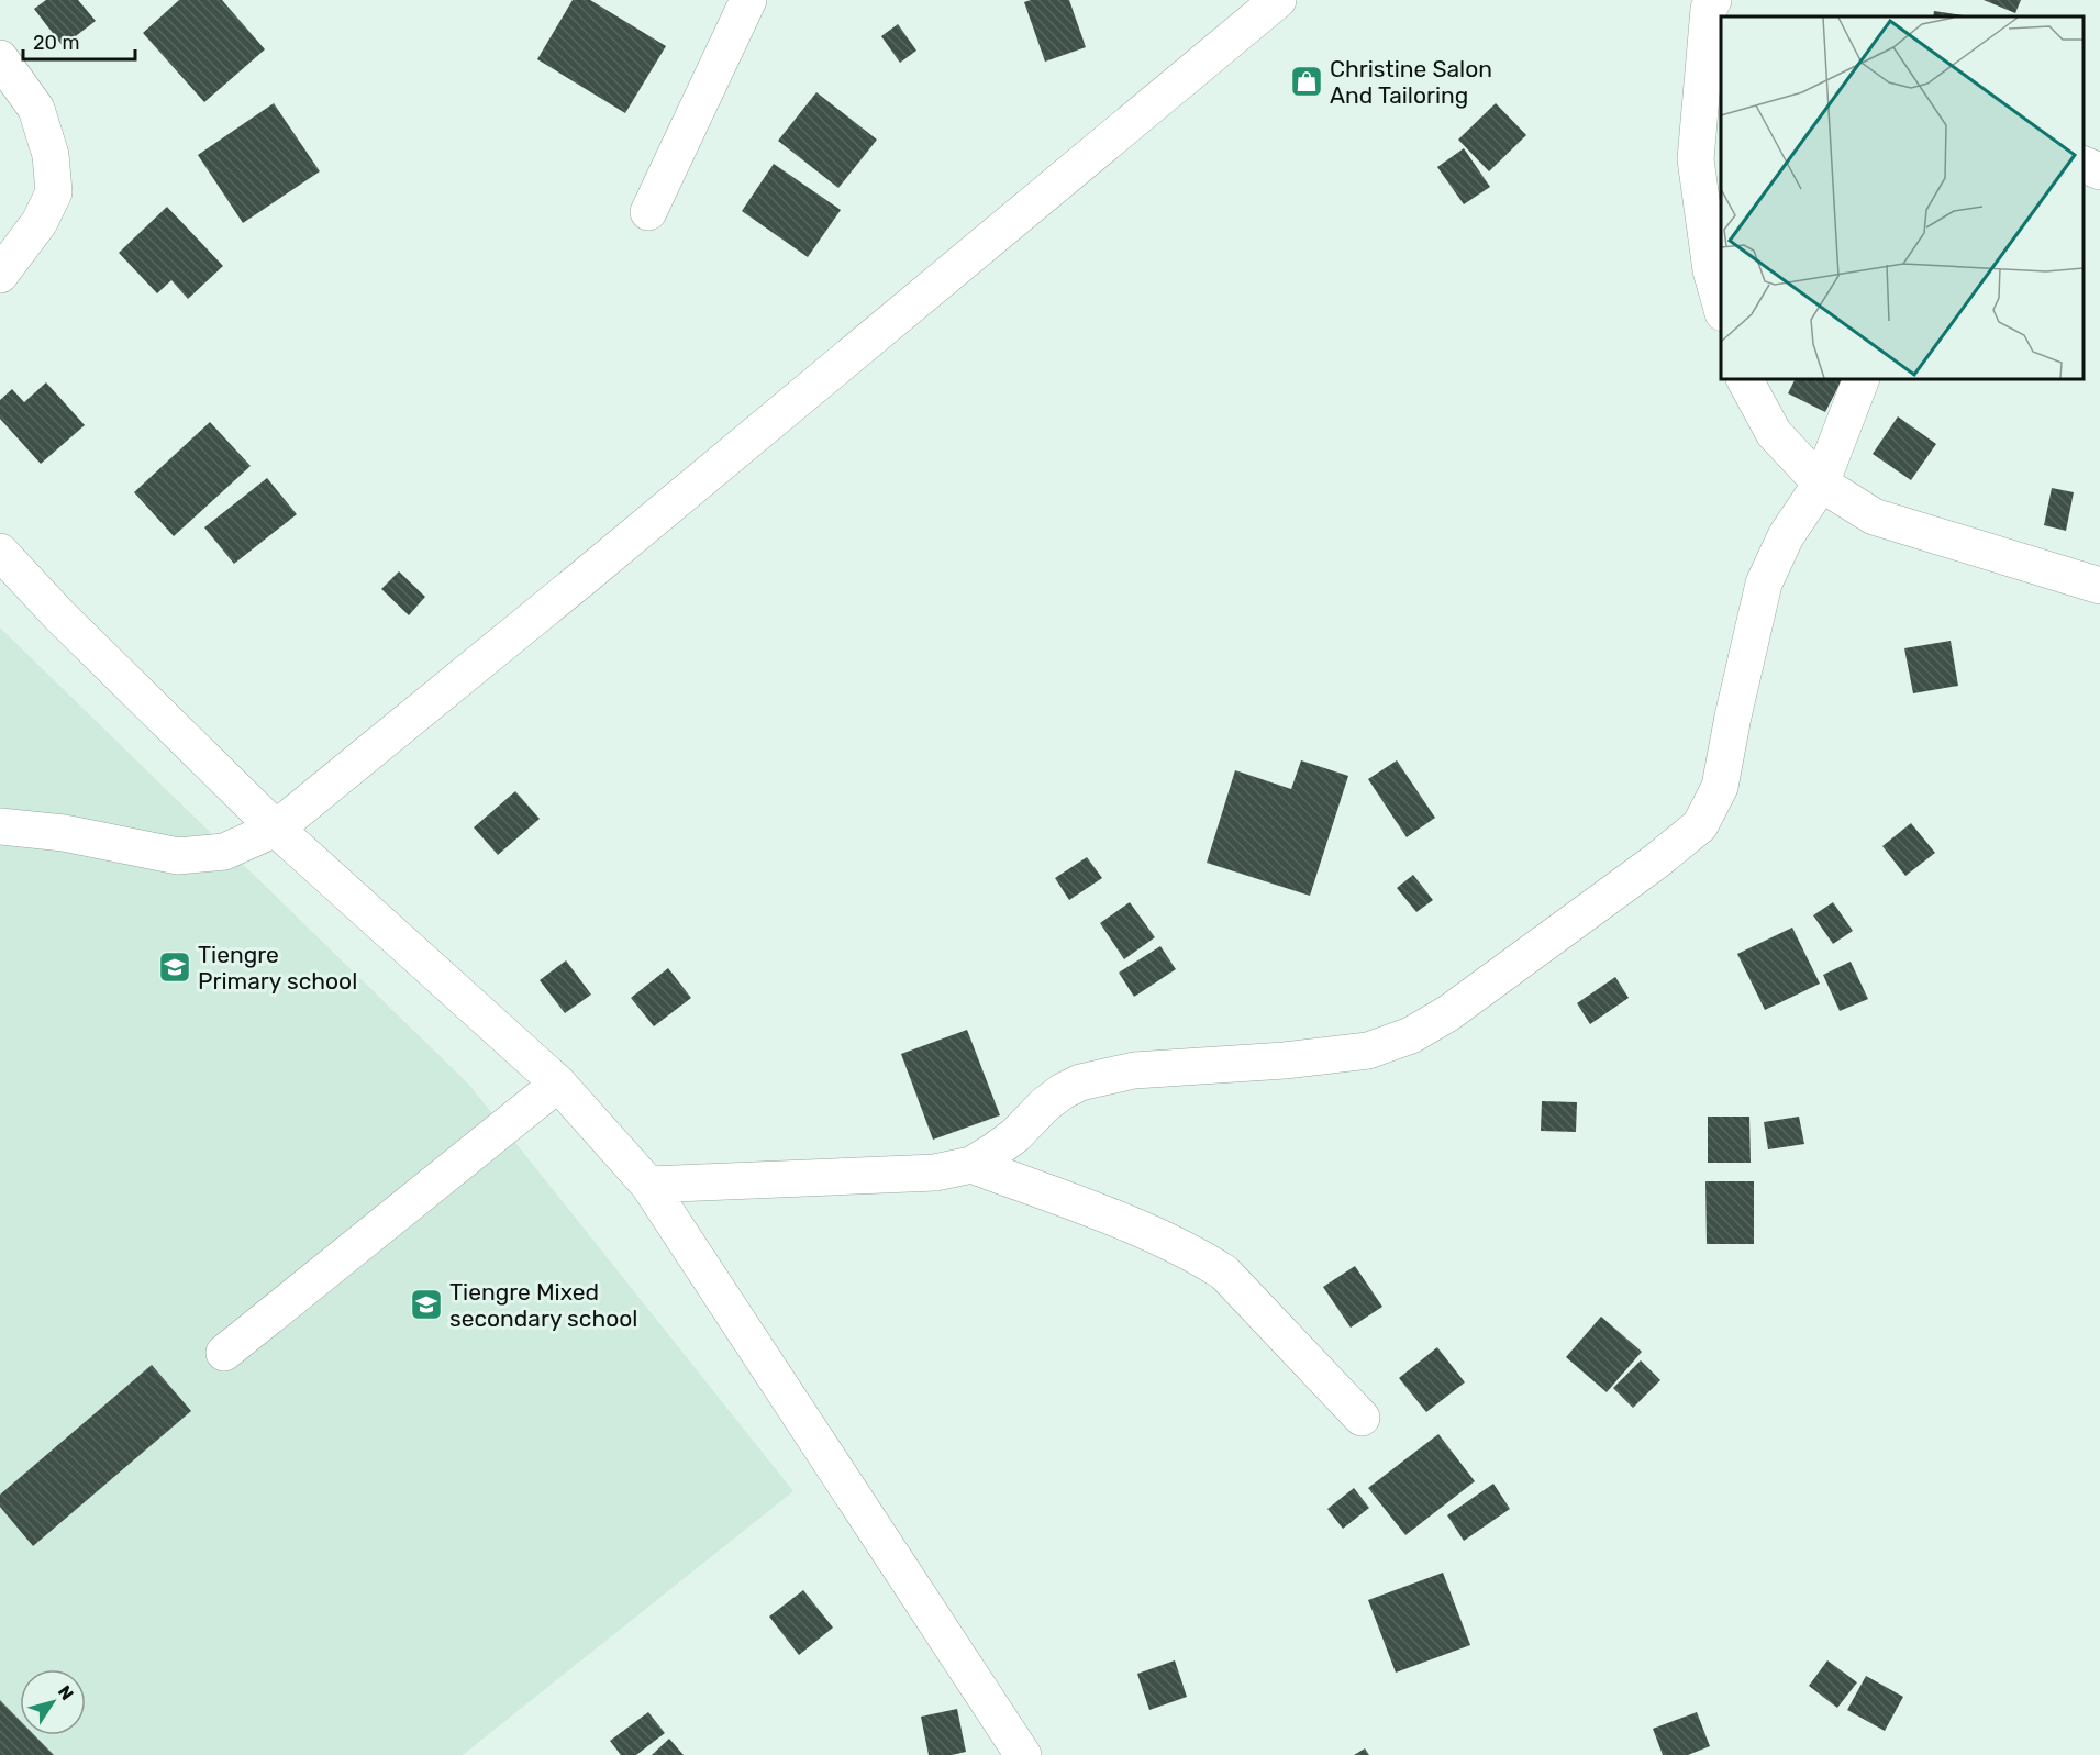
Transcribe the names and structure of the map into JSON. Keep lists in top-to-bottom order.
{
  "places": {
    "shop": ["Christine Salon And Tailoring"],
    "school or university": ["Tiengre Primary school", "Tiengre Mixed secondary school"]
  },
  "scale_bar": "20 m",
  "north": "top right"
}
